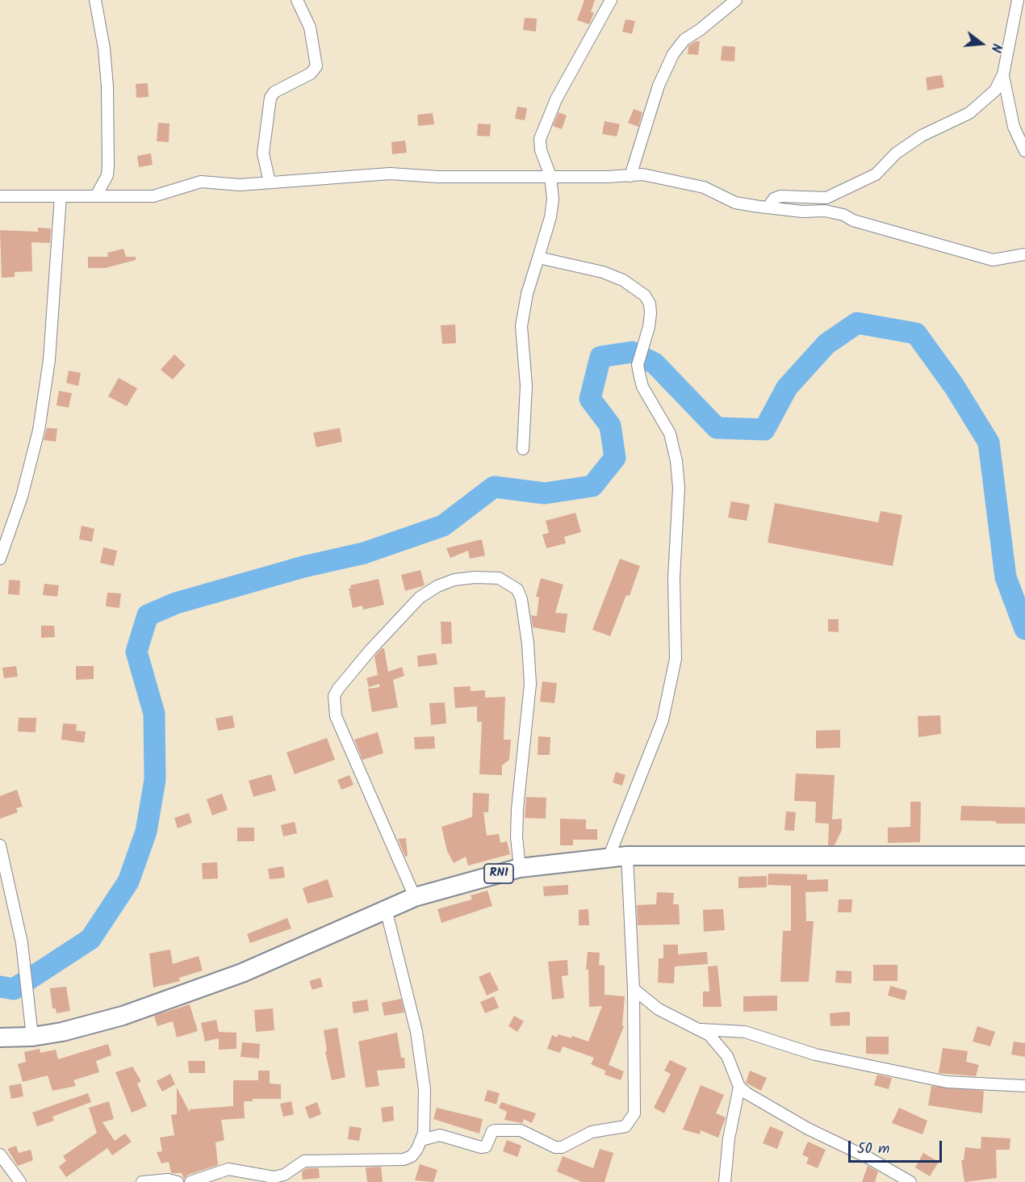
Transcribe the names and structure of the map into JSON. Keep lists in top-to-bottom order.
{
  "streets": {
    "highway": ["RN1"]
  },
  "scale_bar": "50 m",
  "north": "right"
}
